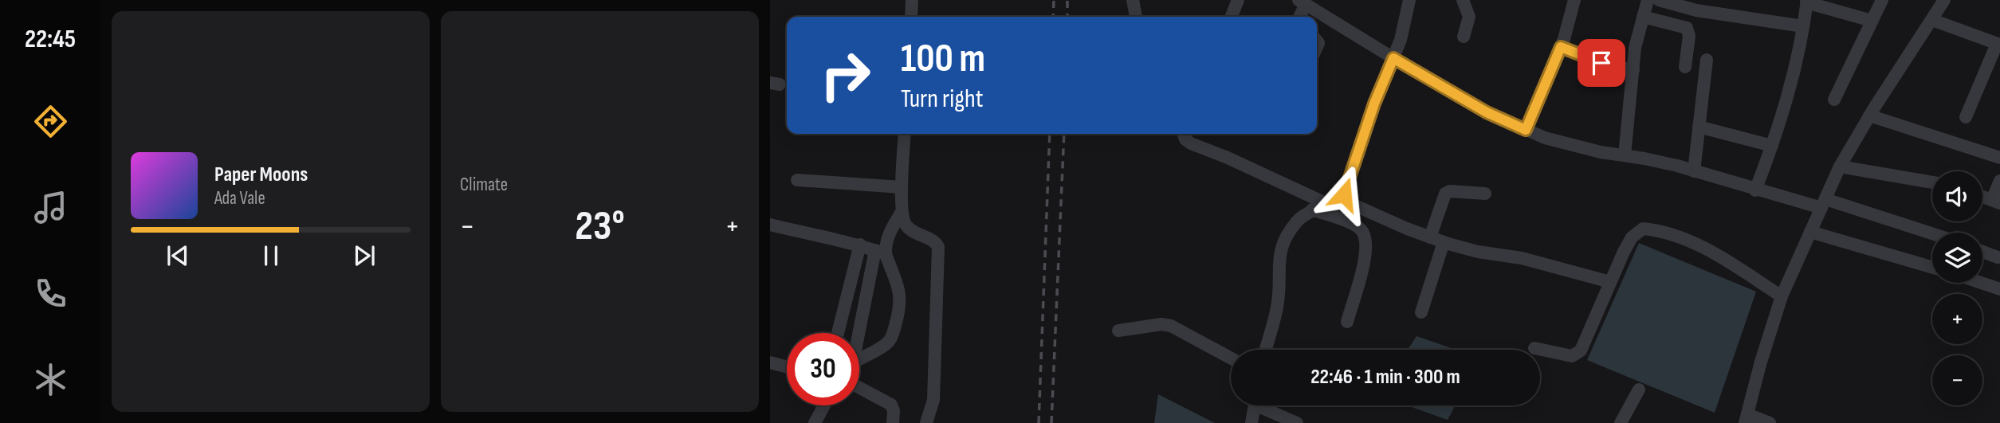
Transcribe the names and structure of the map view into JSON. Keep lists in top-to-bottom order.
{
  "page": {
    "tabs": "22:45",
    "tile": "Climate",
    "turn": ["100 m", "Turn right"],
    "song": ["Paper Moons", "Ada Vale"],
    "map_buttons": ["+", "−"],
    "heat": ["−", "23°", "+"],
    "limit": "30",
    "trip": "22:46 · 1 min · 300 m"
  }
}
